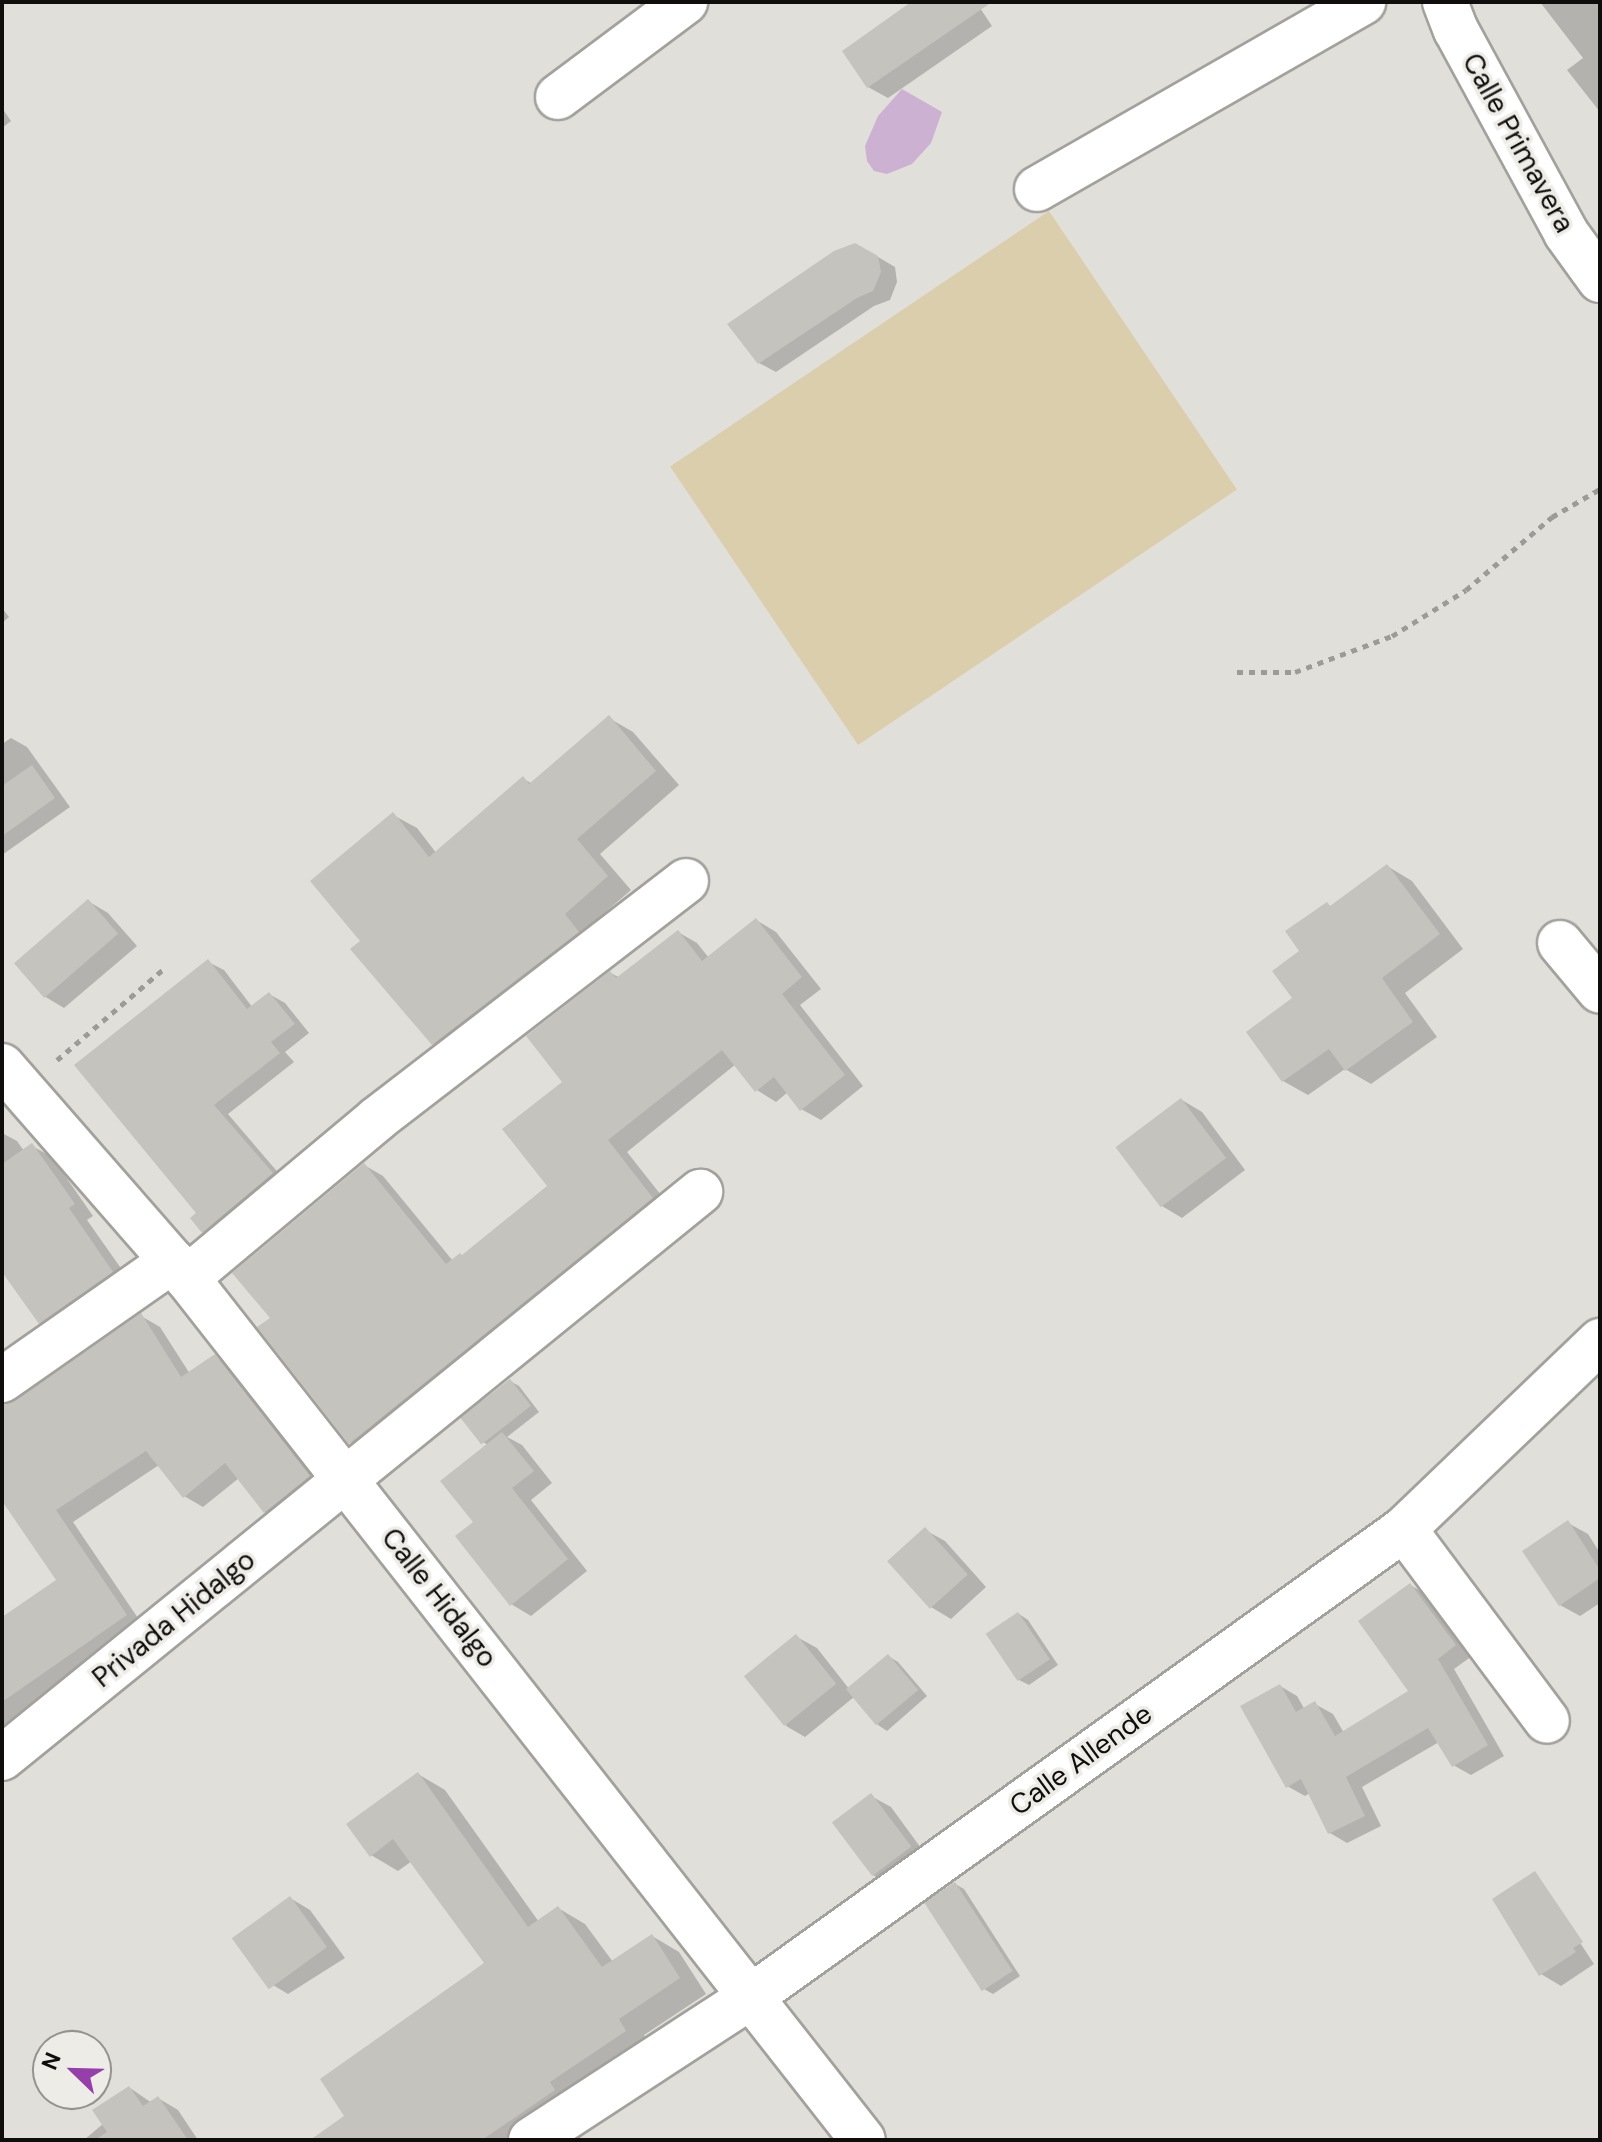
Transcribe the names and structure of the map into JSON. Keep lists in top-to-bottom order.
{
  "streets": {
    "street": [
      "Calle Primavera",
      "Calle Hidalgo",
      "Privada Hidalgo",
      "Calle Allende"
    ]
  },
  "crossings": [
    ["Calle Hidalgo", "Privada Hidalgo"],
    ["Calle Hidalgo", "Calle Allende"]
  ],
  "north": "top left"
}
